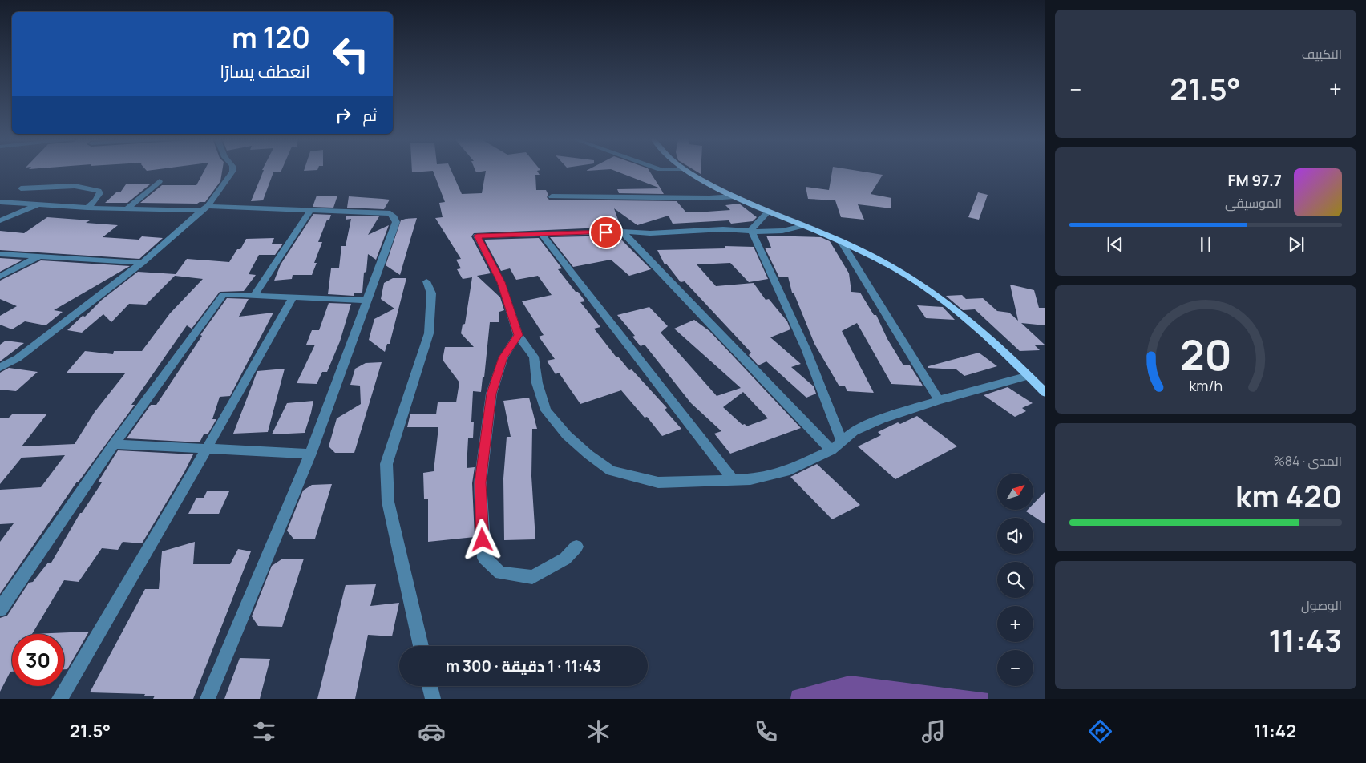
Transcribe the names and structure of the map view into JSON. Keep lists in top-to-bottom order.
{
  "north": "top right",
  "page": {
    "tile": [
      "التكييف",
      ["المدى · 84%", "420 km"],
      ["الوصول", "11:43"]
    ],
    "turn": ["120 m", "انعطف يسارًا"],
    "heat": ["−", "21.5°", "+"],
    "then": "ثم",
    "song": ["97.7 FM", "الموسيقى"],
    "map_buttons": ["+", "−"],
    "limit": "30",
    "trip": "11:43 · 1 دقيقة · 300 m",
    "tabs": ["11:42", "21.5°"],
    "gauge": ["20", "km/h"]
  }
}
